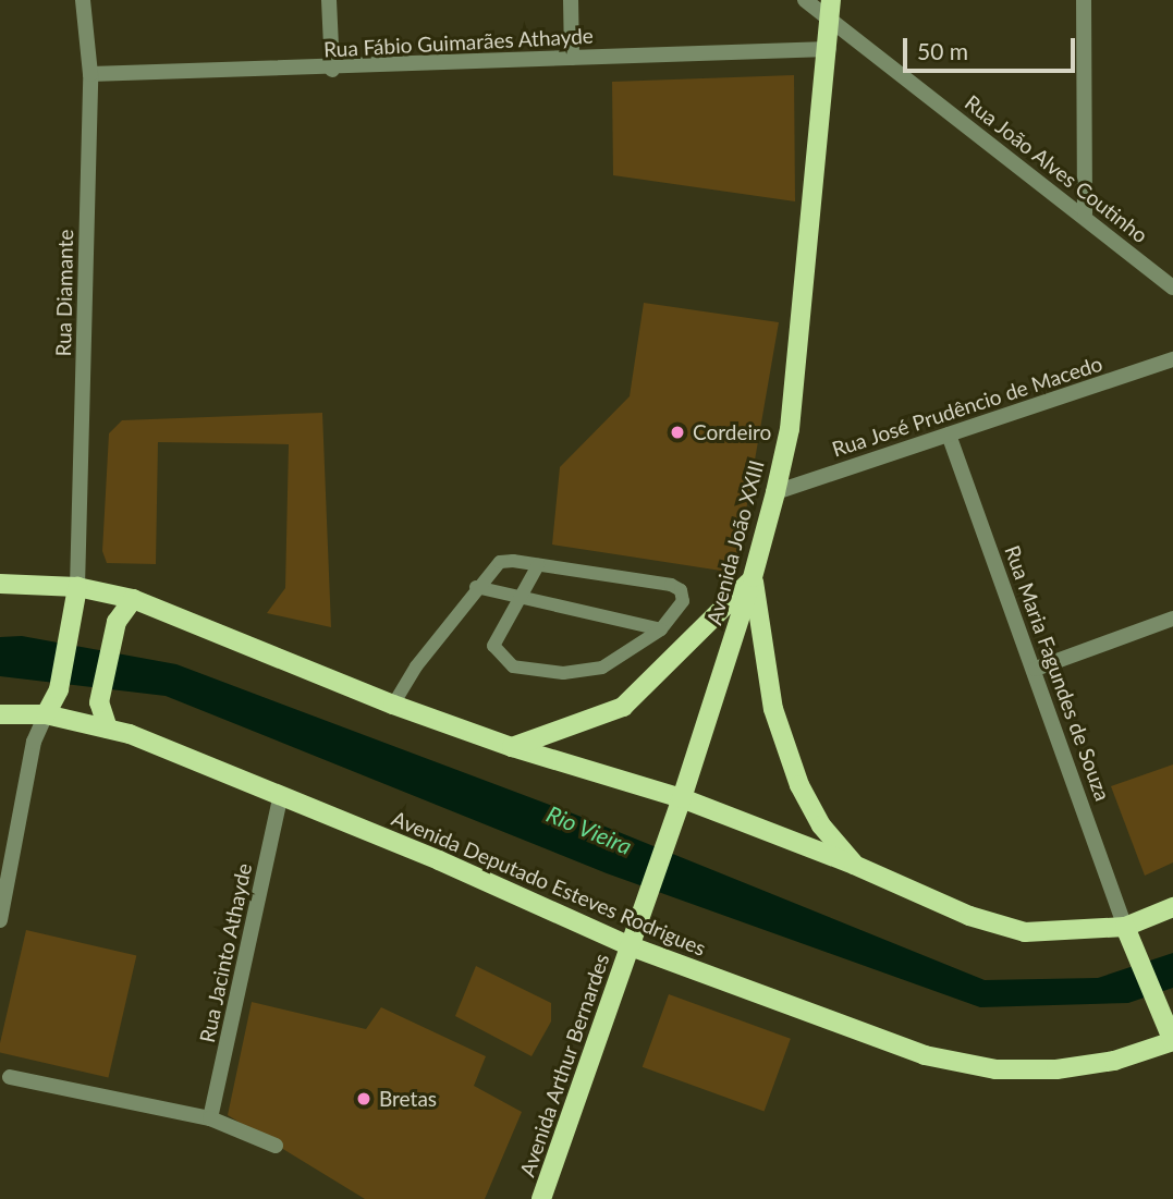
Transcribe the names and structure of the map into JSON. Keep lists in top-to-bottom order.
{
  "streets": {
    "main road": ["Avenida João XXIII", "Avenida Deputado Esteves Rodrigues", "Avenida Arthur Bernardes"],
    "street": [
      "Rua Fábio Guimarães Athayde",
      "Rua João Alves Coutinho",
      "Rua Diamante",
      "Rua José Prudêncio de Macedo",
      "Rua Maria Fagundes de Souza",
      "Rua Jacinto Athayde"
    ]
  },
  "crossings": [
    ["Rua Fábio Guimarães Athayde", "Rua Diamante"],
    ["Rua Fábio Guimarães Athayde", "Avenida João XXIII"],
    ["Rua João Alves Coutinho", "Avenida João XXIII"],
    ["Rua José Prudêncio de Macedo", "Avenida João XXIII"],
    ["Rua José Prudêncio de Macedo", "Rua Maria Fagundes de Souza"],
    ["Avenida João XXIII", "Avenida Deputado Esteves Rodrigues"],
    ["Avenida João XXIII", "Avenida Arthur Bernardes"],
    ["Avenida Deputado Esteves Rodrigues", "Rua Jacinto Athayde"],
    ["Avenida Deputado Esteves Rodrigues", "Avenida Arthur Bernardes"]
  ],
  "water": ["Rio Vieira"],
  "places": ["Cordeiro", "Bretas"],
  "scale_bar": "50 m"
}
